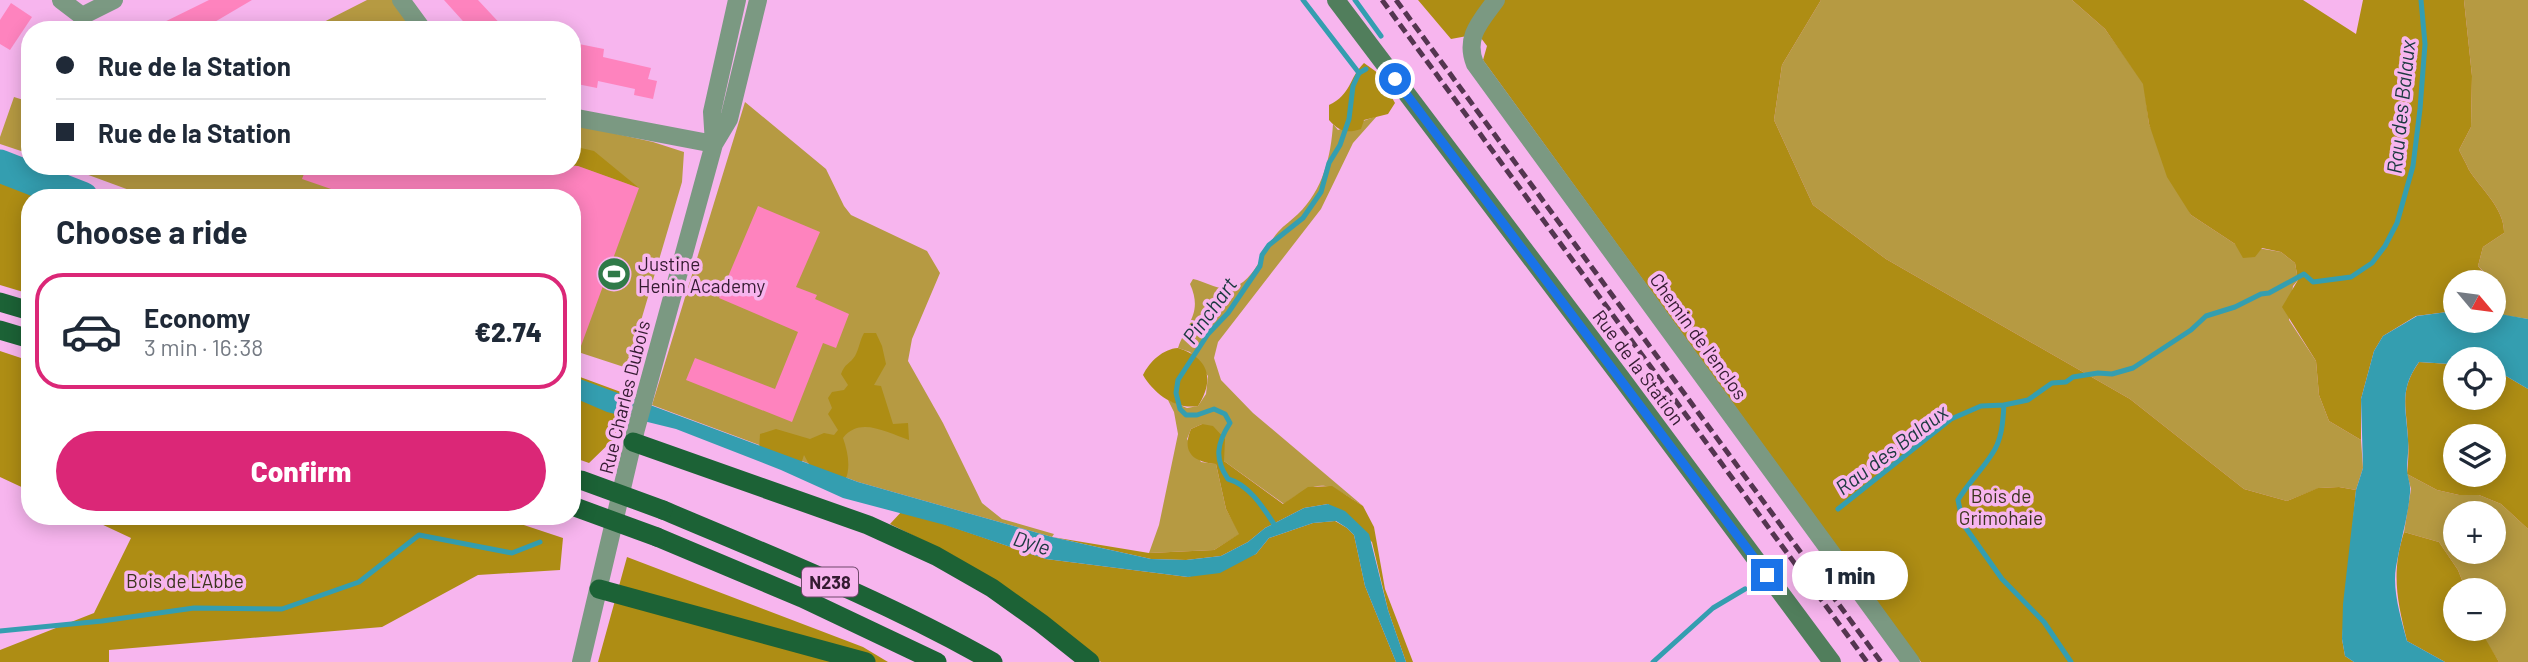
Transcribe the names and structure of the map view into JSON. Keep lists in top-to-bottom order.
{
  "streets": {
    "highway": ["N238"],
    "main road": ["Rue de la Station"],
    "street": ["Chemin de l'enclos", "Rue Charles Dubois"]
  },
  "water": ["Rau des Balaux", "Pinchart", "Dyle"],
  "parks": ["Bois de Grimohaie", "Bois de L'Abbe"],
  "places": {
    "sports": ["Justine Henin Academy"]
  },
  "north": "bottom right",
  "page": {
    "banner": ["Rue de la Station", "Rue de la Station"],
    "heading": "Choose a ride",
    "map_buttons": ["+", "−"],
    "list": [
      {
        "name": "Economy",
        "note": "3 min · 16:38",
        "value": "€2.74"
      }
    ],
    "buttons": "Confirm",
    "bubble": "1 min"
  }
}
